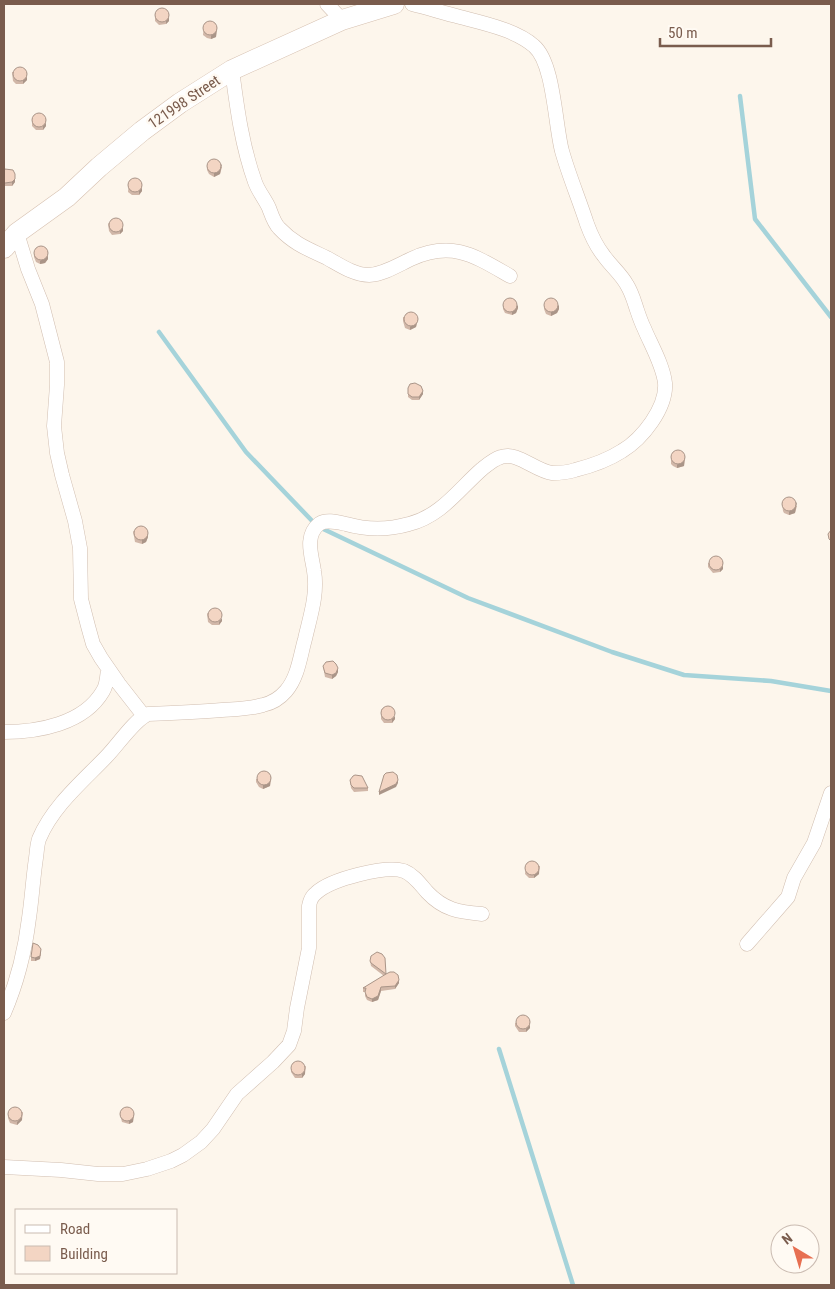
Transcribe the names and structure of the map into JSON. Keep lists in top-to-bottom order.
{
  "streets": {
    "street": ["121998 Street"]
  },
  "legend": ["Road", "Building"],
  "scale_bar": "50 m",
  "north": "top left"
}
